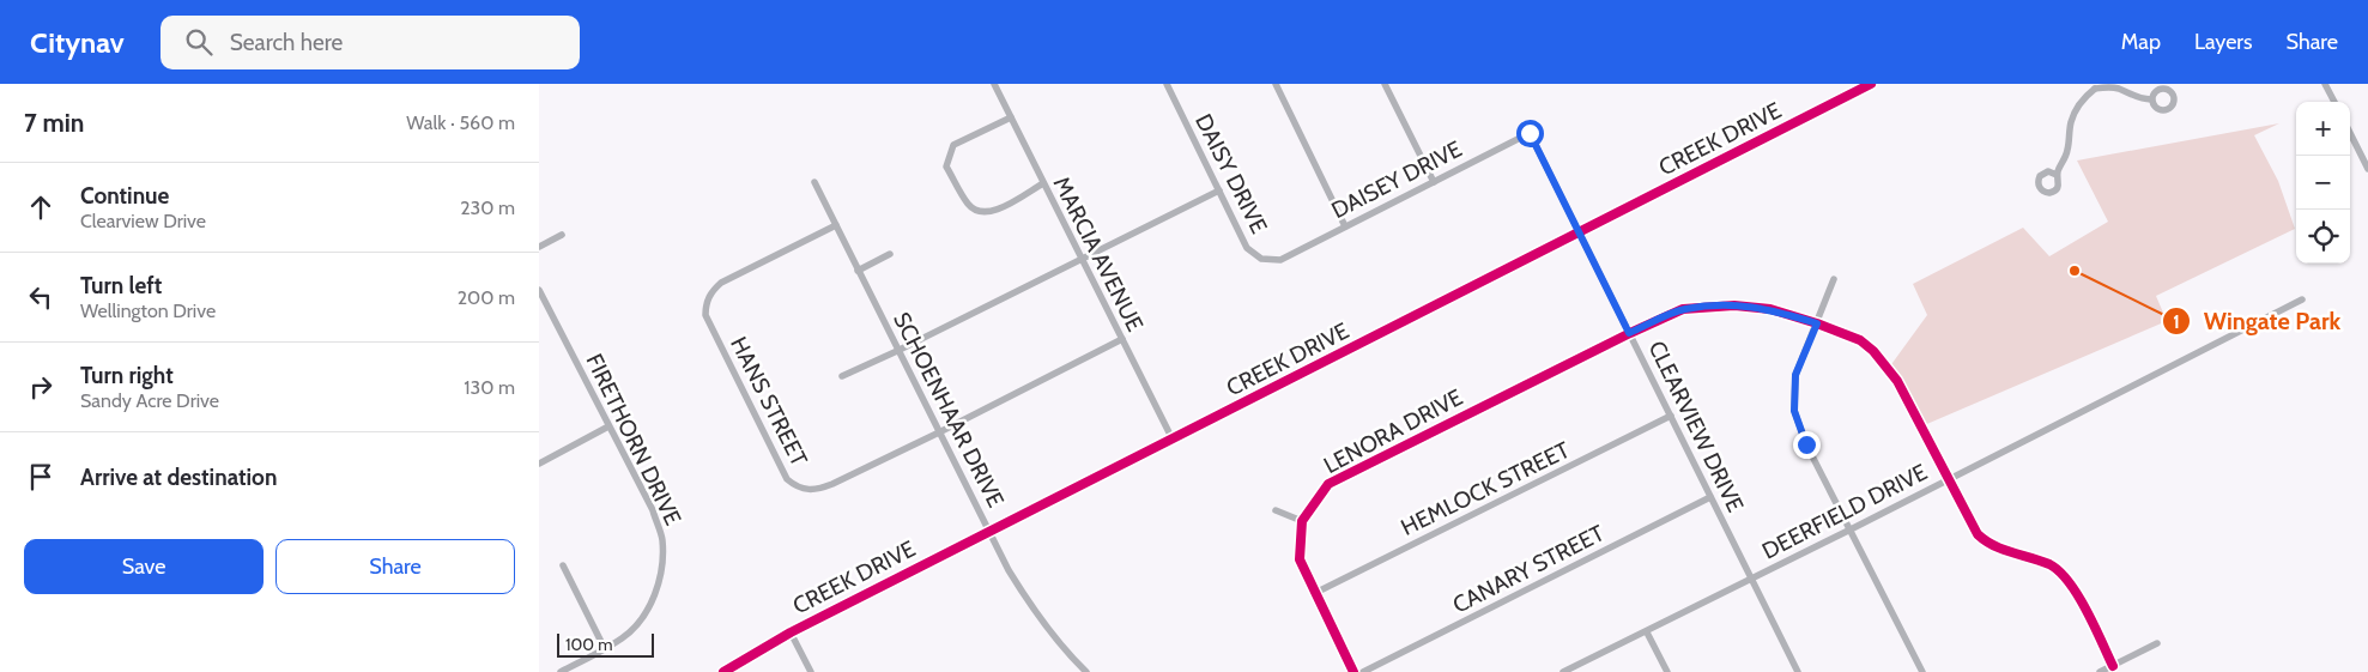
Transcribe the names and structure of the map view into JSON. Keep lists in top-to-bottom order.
{
  "streets": {
    "street": [
      "CREEK DRIVE",
      "DAISY DRIVE",
      "DAISEY DRIVE",
      "MARCIA AVENUE",
      "HANS STREET",
      "SCHOENHAAR DRIVE",
      "CLEARVIEW DRIVE",
      "LENORA DRIVE",
      "FIRETHORN DRIVE",
      "HEMLOCK STREET",
      "DEERFIELD DRIVE",
      "CANARY STREET"
    ]
  },
  "crossings": [
    ["CREEK DRIVE", "MARCIA AVENUE"],
    ["CREEK DRIVE", "SCHOENHAAR DRIVE"],
    ["CREEK DRIVE", "CLEARVIEW DRIVE"],
    ["DAISY DRIVE", "DAISEY DRIVE"],
    ["DAISEY DRIVE", "CLEARVIEW DRIVE"],
    ["MARCIA AVENUE", "HANS STREET"],
    ["HANS STREET", "SCHOENHAAR DRIVE"],
    ["CLEARVIEW DRIVE", "LENORA DRIVE"],
    ["CLEARVIEW DRIVE", "HEMLOCK STREET"],
    ["CLEARVIEW DRIVE", "DEERFIELD DRIVE"],
    ["CLEARVIEW DRIVE", "CANARY STREET"],
    ["LENORA DRIVE", "DEERFIELD DRIVE"]
  ],
  "places": ["Wingate Park"],
  "scale_bar": "100 m",
  "page": {
    "header": "Citynav",
    "search": "Search here",
    "nav": ["Map", "Layers", "Share"],
    "heading": ["7 min", "Walk · 560 m"],
    "map_buttons": ["+", "−"],
    "list": [
      ["Continue", "Clearview Drive", "230 m"],
      ["Turn left", "Wellington Drive", "200 m"],
      ["Turn right", "Sandy Acre Drive", "130 m"],
      "Arrive at destination"
    ],
    "buttons": ["Save", "Share"],
    "scale": "100 m"
  }
}
